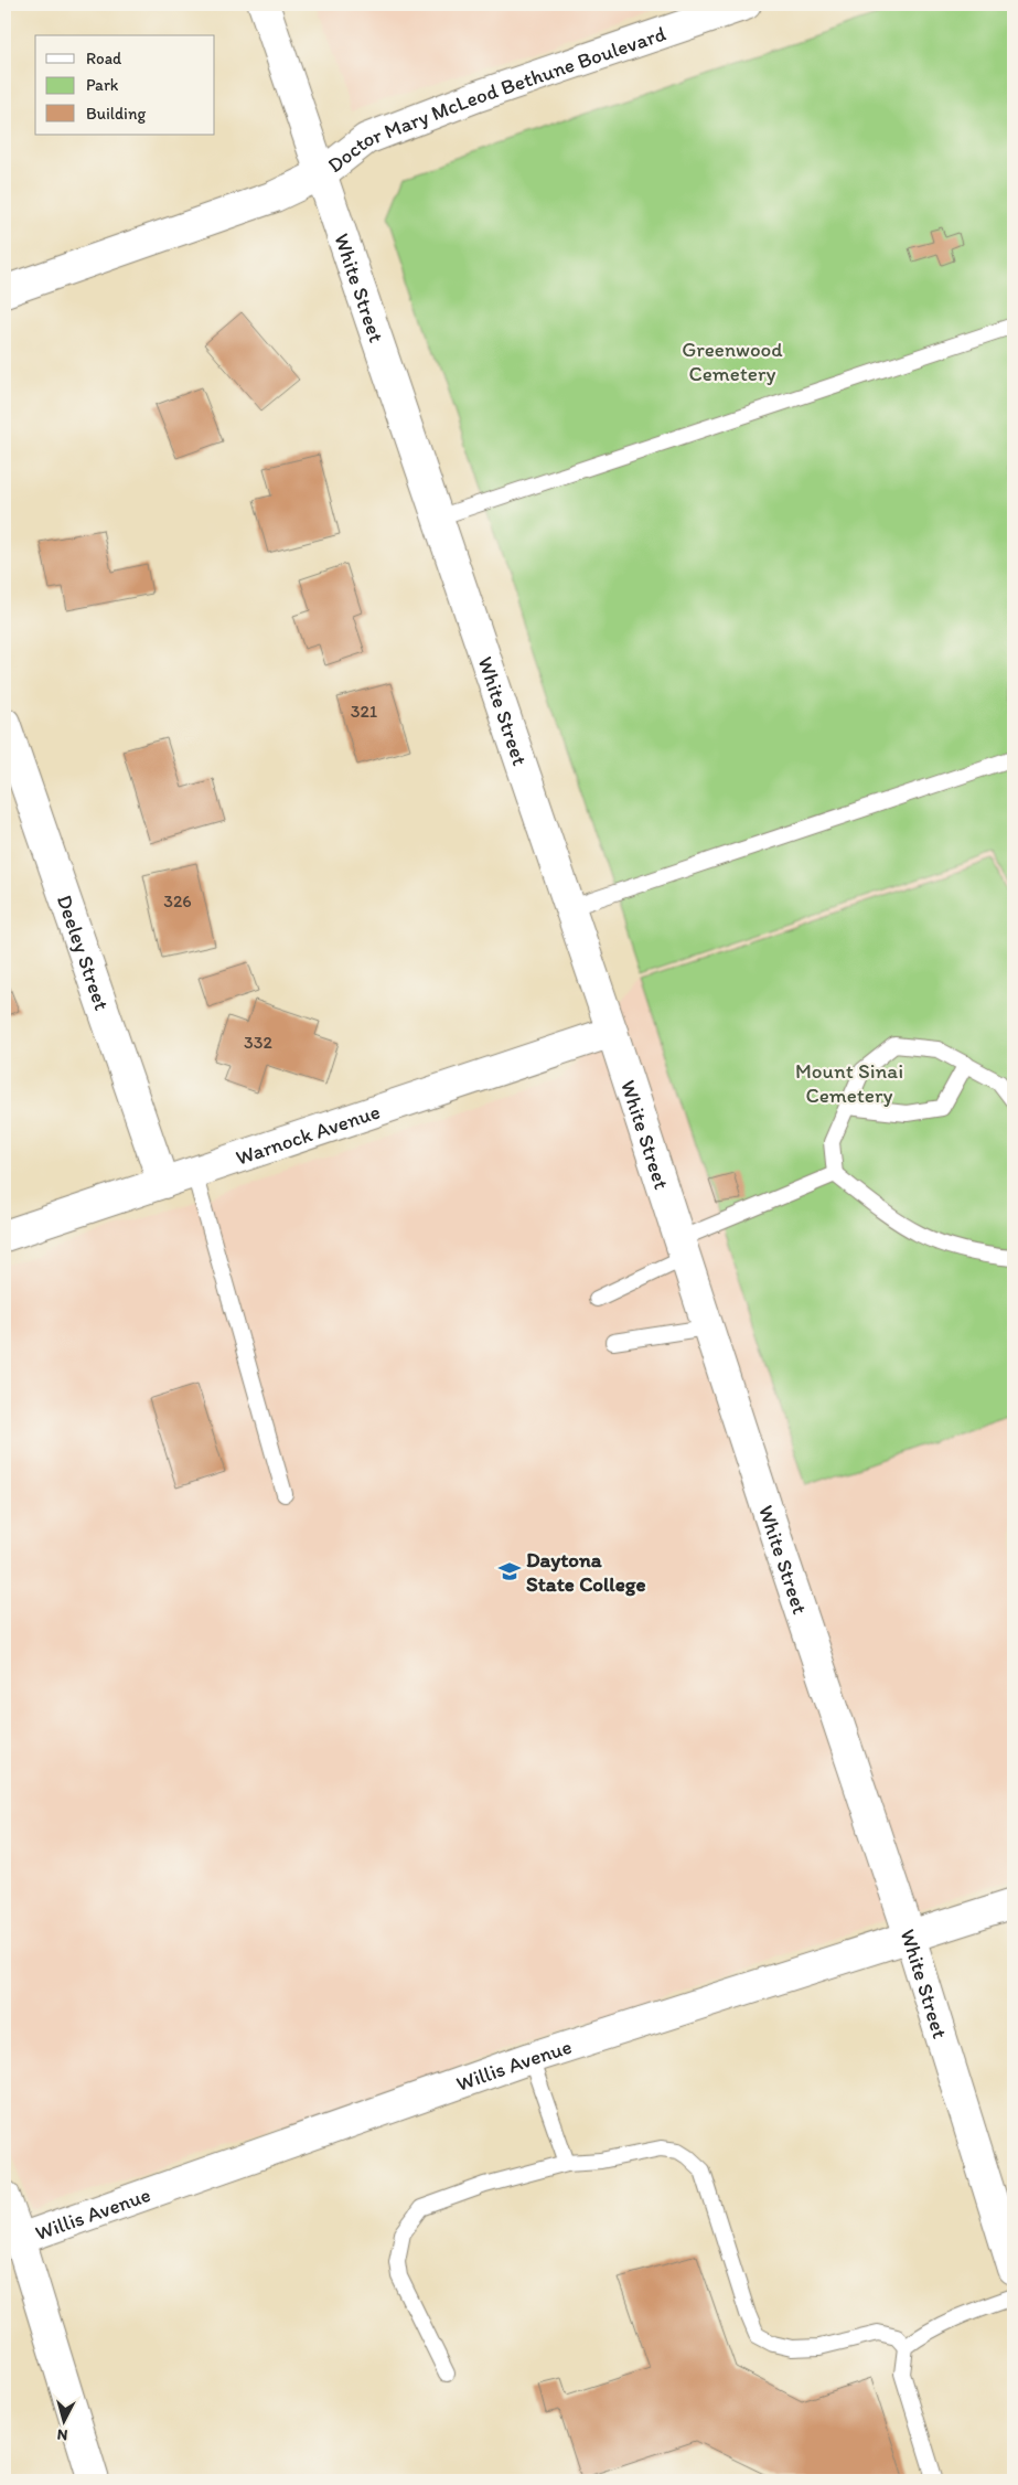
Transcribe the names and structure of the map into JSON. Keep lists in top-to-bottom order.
{
  "streets": {
    "street": [
      "Doctor Mary McLeod Bethune Boulevard",
      "White Street",
      "Deeley Street",
      "Warnock Avenue",
      "Willis Avenue"
    ]
  },
  "crossings": [
    ["Doctor Mary McLeod Bethune Boulevard", "White Street"],
    ["White Street", "Warnock Avenue"],
    ["White Street", "Willis Avenue"],
    ["Deeley Street", "Warnock Avenue"]
  ],
  "parks": ["Greenwood Cemetery", "Mount Sinai Cemetery"],
  "places": {
    "school or university": ["Daytona State College"]
  },
  "house_numbers": ["321", "326", "332"],
  "legend": ["Road", "Park", "Building"],
  "north": "bottom"
}
